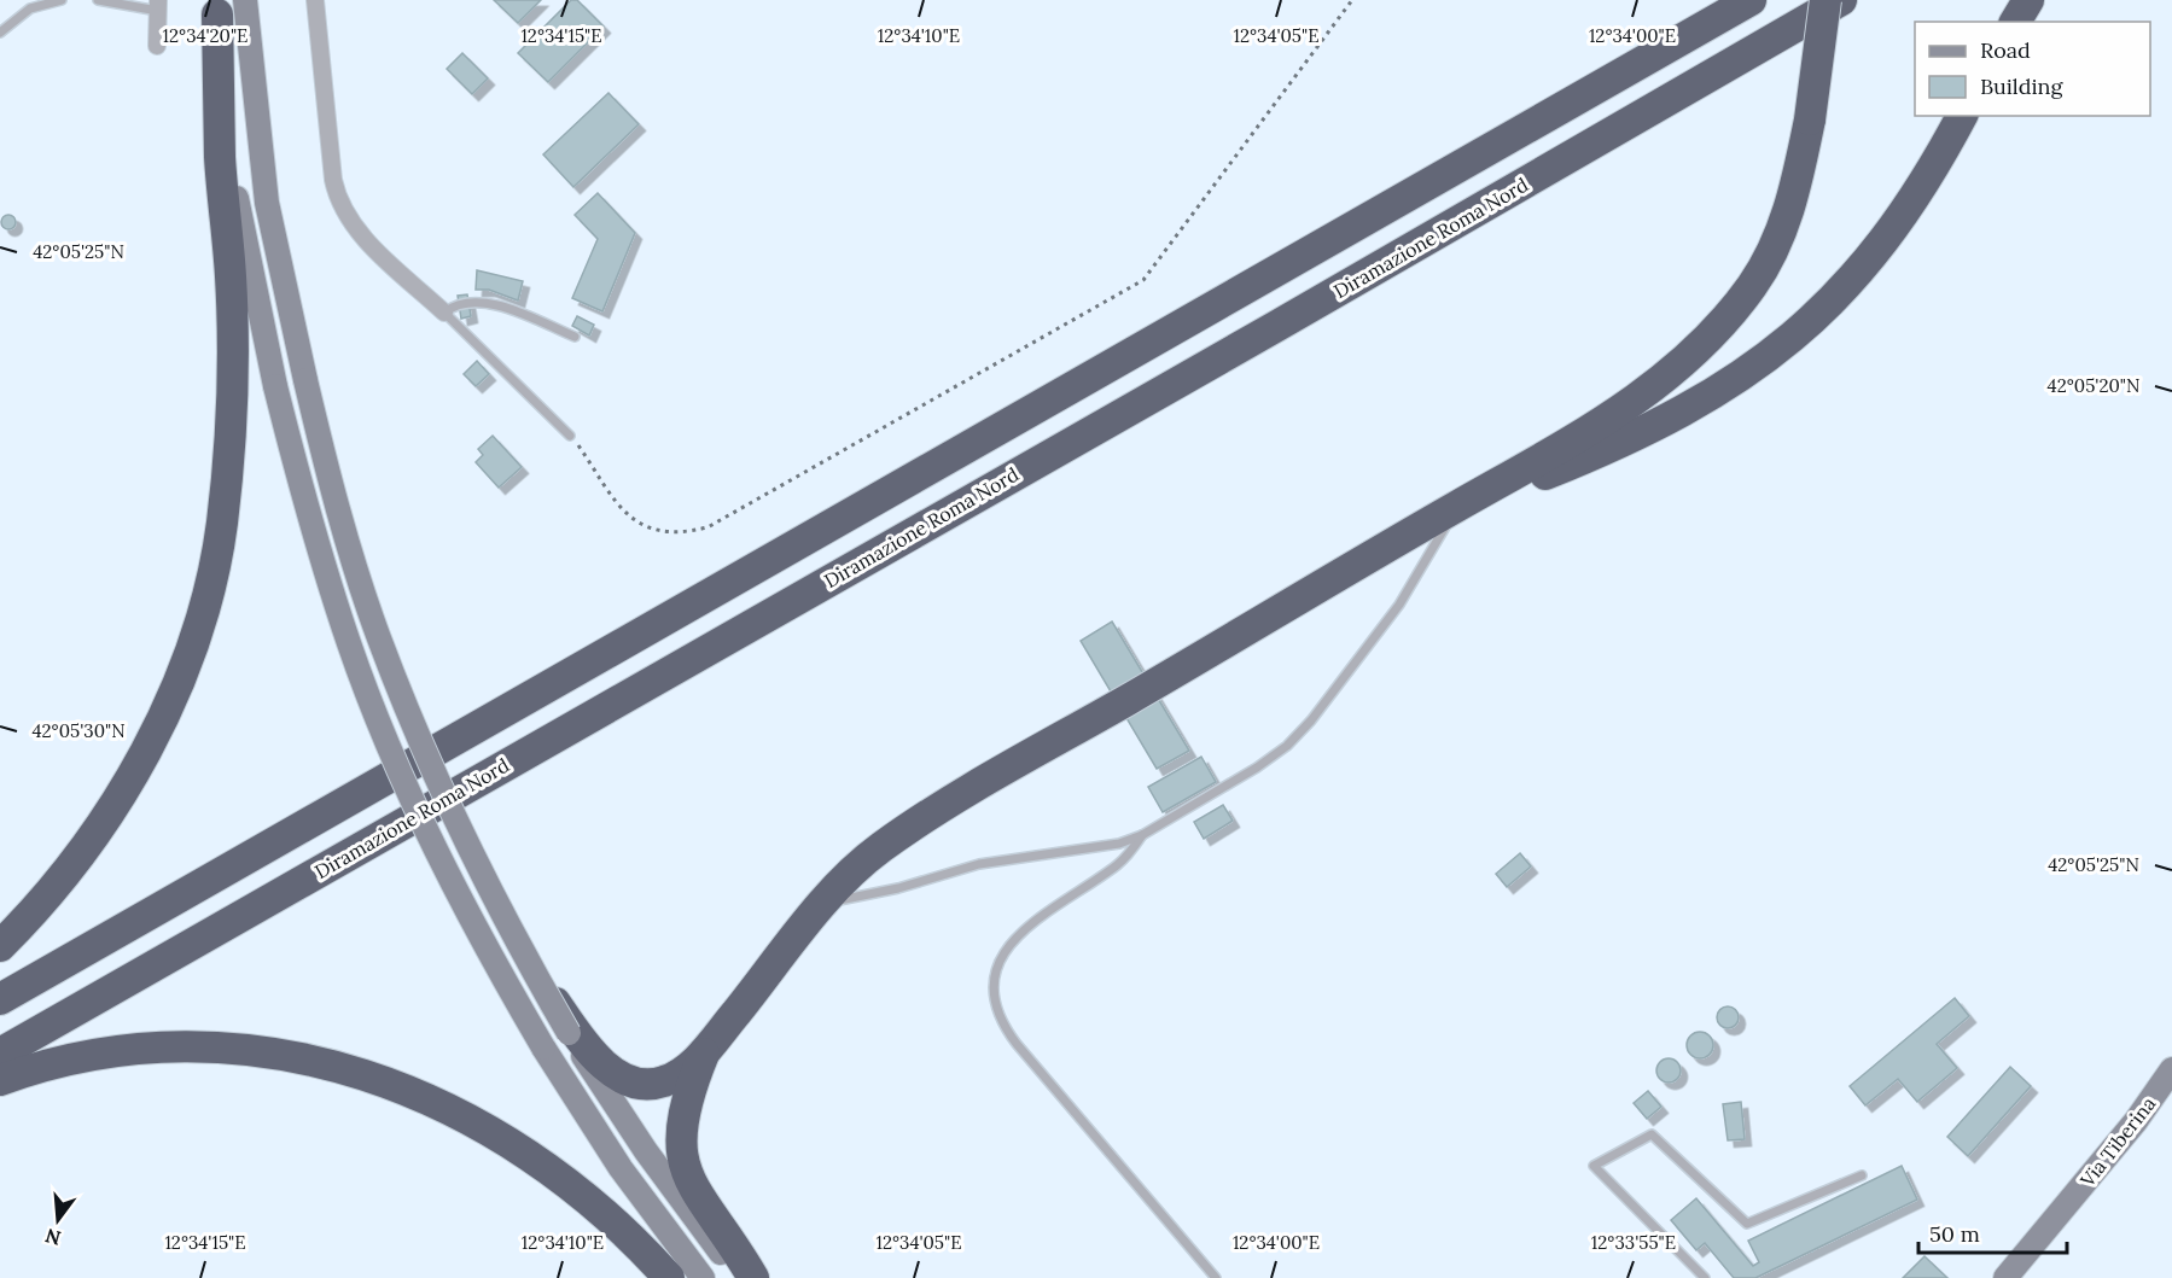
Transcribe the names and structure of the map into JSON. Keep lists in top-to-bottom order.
{
  "streets": {
    "highway": ["Diramazione Roma Nord"],
    "main road": ["Via Tiberina"]
  },
  "legend": ["Road", "Building"],
  "scale_bar": "50 m",
  "north": "bottom",
  "coordinates": [
    "12°34'20\"E",
    "12°34'15\"E",
    "12°34'10\"E",
    "12°34'05\"E",
    "12°34'00\"E",
    "42°05'25\"N",
    "42°05'20\"N",
    "42°05'30\"N",
    "12°33'55\"E"
  ]
}
